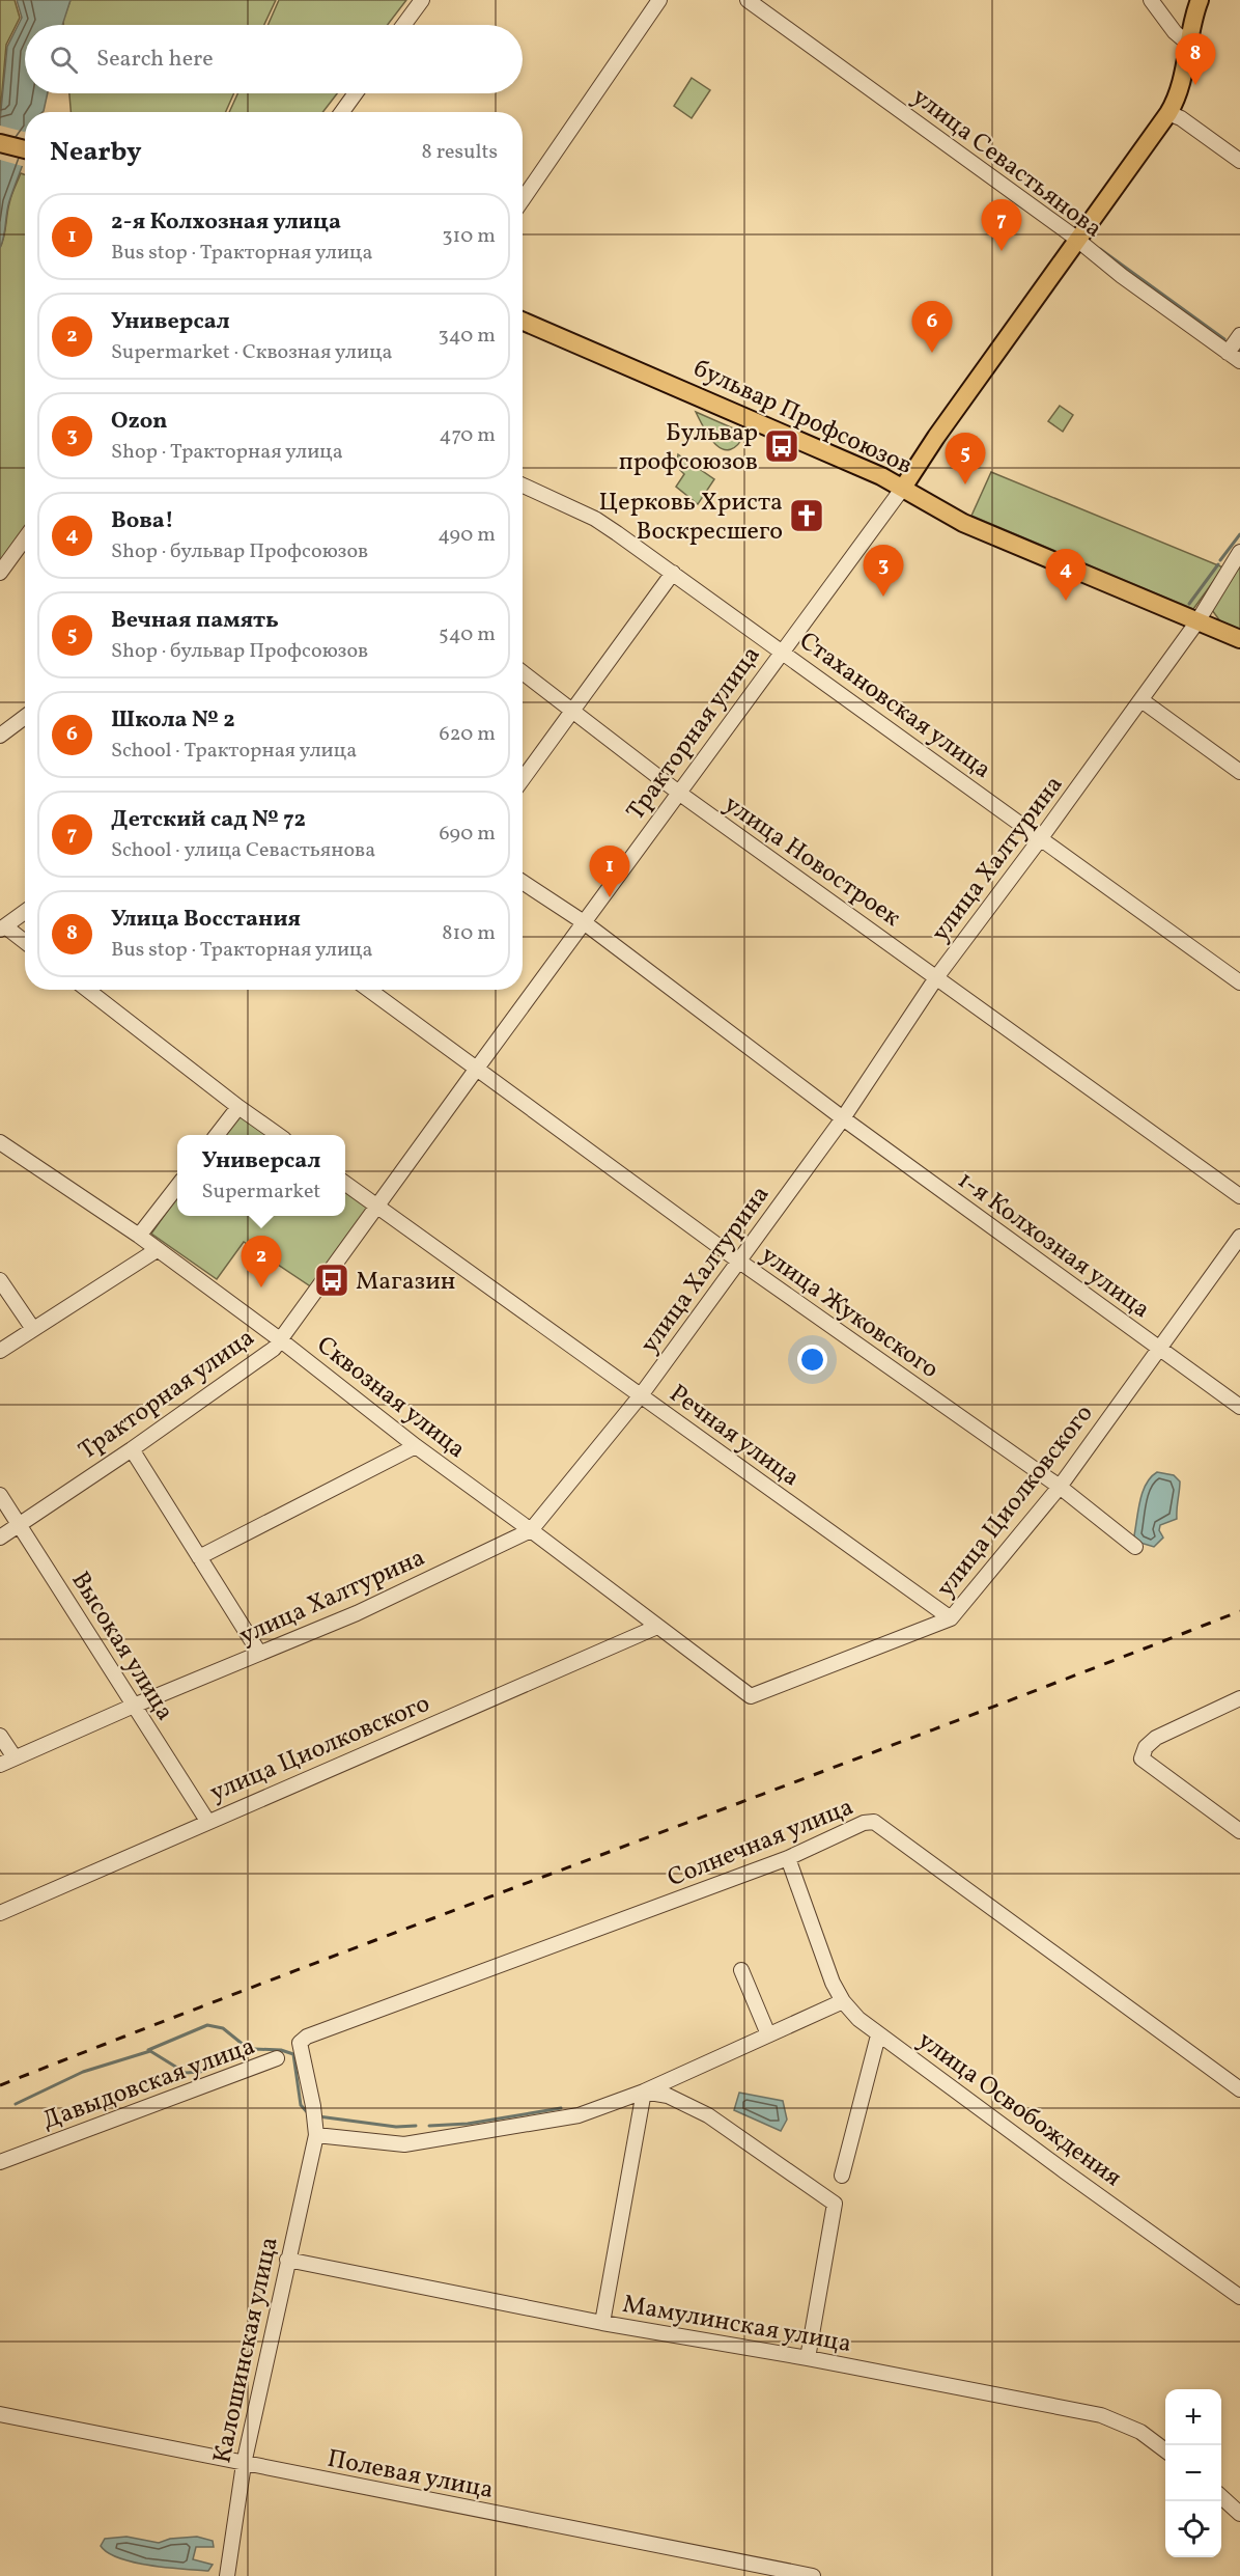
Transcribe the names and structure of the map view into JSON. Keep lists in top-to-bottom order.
{
  "streets": {
    "main road": ["бульвар Профсоюзов", "Тракторная улица"],
    "street": [
      "улица Севастьянова",
      "Стахановская улица",
      "улица Халтурина",
      "улица Новостроек",
      "1-я Колхозная улица",
      "улица Жуковского",
      "Сквозная улица",
      "Речная улица",
      "улица Циолковского",
      "Высокая улица",
      "Солнечная улица",
      "Давыдовская улица",
      "улица Освобождения",
      "Мамулинская улица",
      "Калошинская улица",
      "Полевая улица"
    ]
  },
  "crossings": [
    ["улица Севастьянова", "Тракторная улица"],
    ["бульвар Профсоюзов", "Тракторная улица"],
    ["бульвар Профсоюзов", "улица Халтурина"],
    ["Стахановская улица", "Тракторная улица"],
    ["Стахановская улица", "улица Халтурина"],
    ["Тракторная улица", "улица Новостроек"],
    ["Тракторная улица", "1-я Колхозная улица"],
    ["Тракторная улица", "улица Жуковского"],
    ["Тракторная улица", "Сквозная улица"],
    ["Тракторная улица", "Речная улица"],
    ["Тракторная улица", "Высокая улица"],
    ["улица Халтурина", "улица Новостроек"],
    ["улица Халтурина", "1-я Колхозная улица"],
    ["улица Халтурина", "улица Жуковского"],
    ["улица Халтурина", "Сквозная улица"],
    ["улица Халтурина", "Речная улица"],
    ["улица Халтурина", "Высокая улица"],
    ["1-я Колхозная улица", "улица Циолковского"],
    ["улица Жуковского", "улица Циолковского"],
    ["Сквозная улица", "улица Циолковского"],
    ["Речная улица", "улица Циолковского"],
    ["улица Циолковского", "Высокая улица"],
    ["Солнечная улица", "улица Освобождения"],
    ["Солнечная улица", "Калошинская улица"],
    ["Мамулинская улица", "Калошинская улица"],
    ["Калошинская улица", "Полевая улица"]
  ],
  "places": {
    "bus stop": ["Бульвар профсоюзов", "Магазин"],
    "church": ["Церковь Христа Воскресшего"]
  },
  "page": {
    "search": "Search here",
    "pins": [
      "8",
      "7",
      "6",
      "5",
      "3",
      "4",
      "1",
      "2"
    ],
    "heading": ["Nearby", "8 results"],
    "list": [
      {
        "mark": "1",
        "name": "2-я Колхозная улица",
        "note": "Bus stop · Тракторная улица",
        "value": "310 m"
      },
      {
        "mark": "2",
        "name": "Универсал",
        "note": "Supermarket · Сквозная улица",
        "value": "340 m"
      },
      {
        "mark": "3",
        "name": "Ozon",
        "note": "Shop · Тракторная улица",
        "value": "470 m"
      },
      {
        "mark": "4",
        "name": "Вова!",
        "note": "Shop · бульвар Профсоюзов",
        "value": "490 m"
      },
      {
        "mark": "5",
        "name": "Вечная память",
        "note": "Shop · бульвар Профсоюзов",
        "value": "540 m"
      },
      {
        "mark": "6",
        "name": "Школа № 2",
        "note": "School · Тракторная улица",
        "value": "620 m"
      },
      {
        "mark": "7",
        "name": "Детский сад № 72",
        "note": "School · улица Севастьянова",
        "value": "690 m"
      },
      {
        "mark": "8",
        "name": "Улица Восстания",
        "note": "Bus stop · Тракторная улица",
        "value": "810 m"
      }
    ],
    "popup": ["Универсал", "Supermarket"],
    "map_buttons": ["+", "−"]
  }
}
